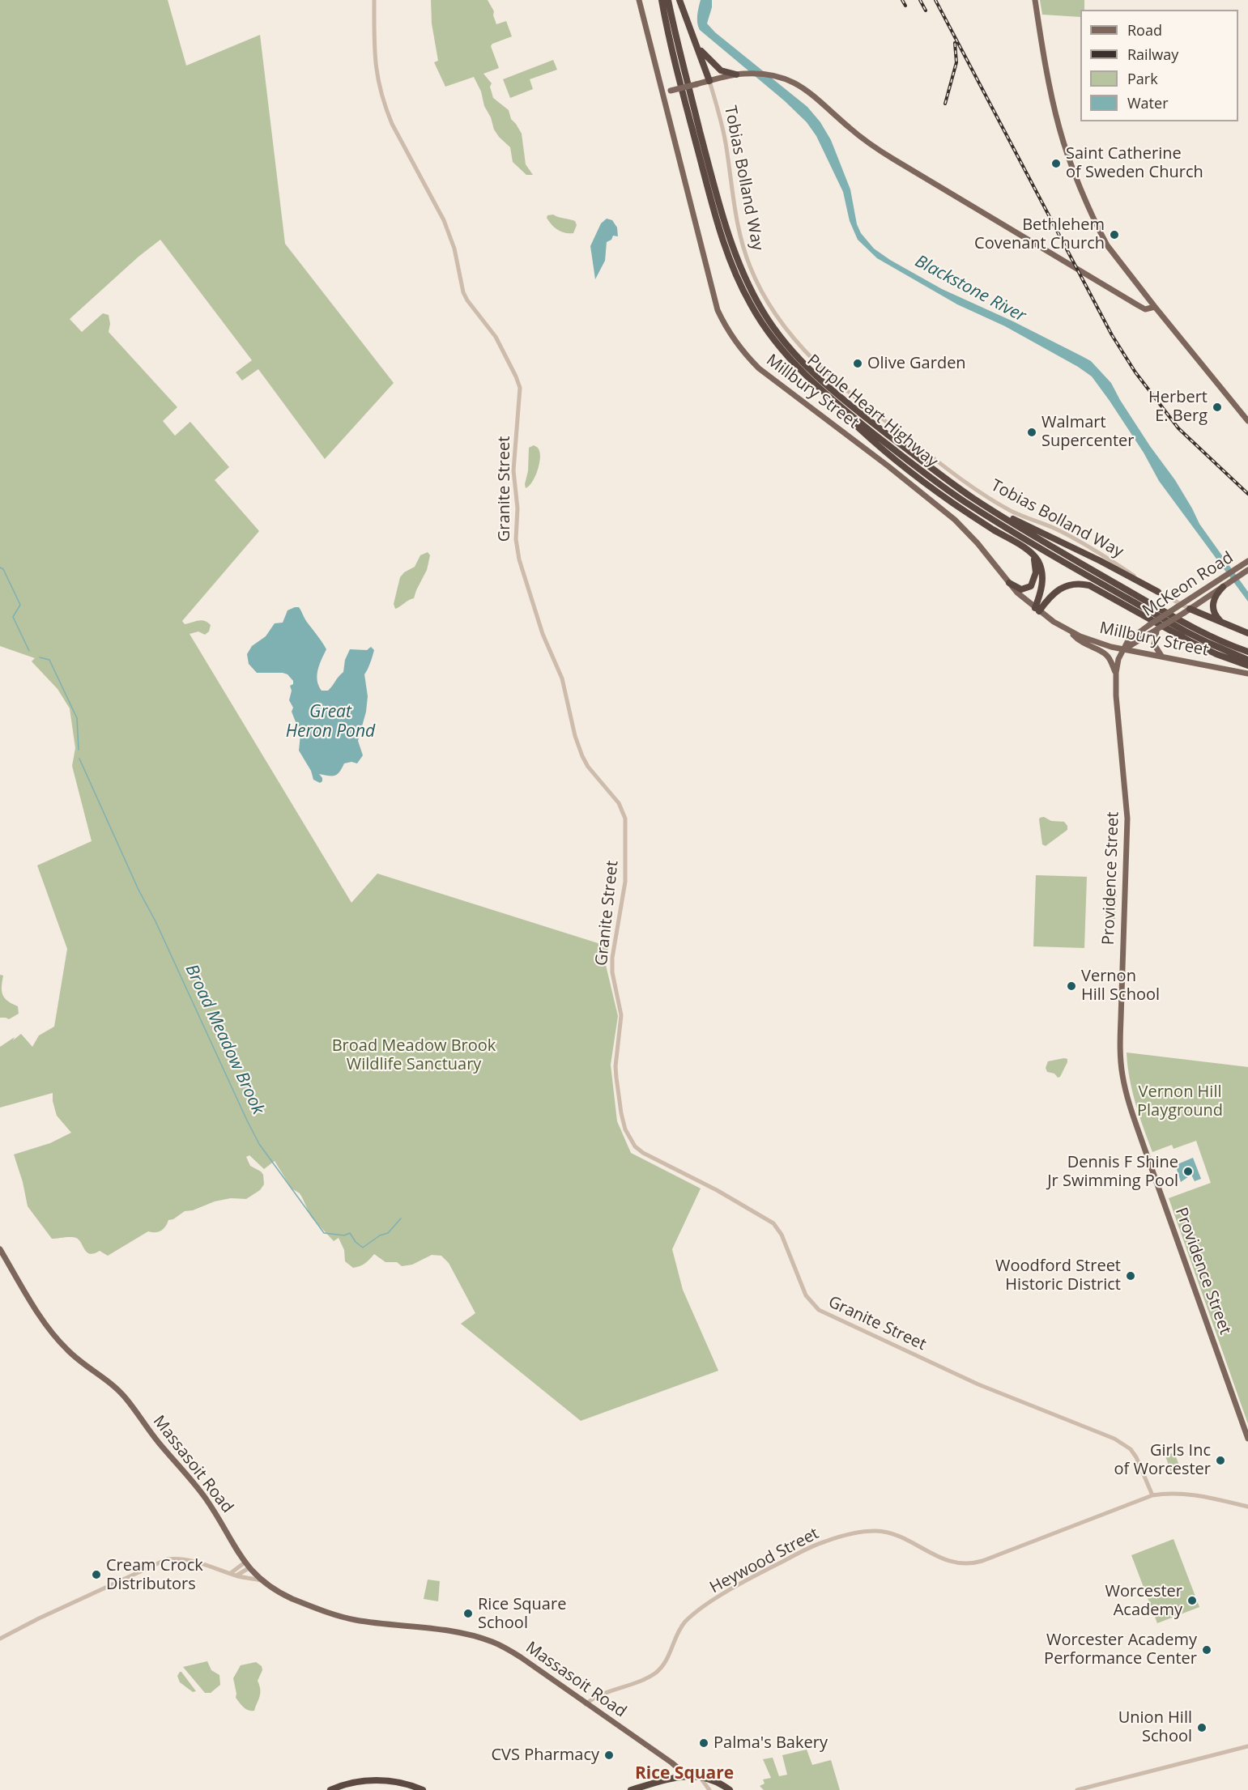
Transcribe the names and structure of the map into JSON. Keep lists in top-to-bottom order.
{
  "streets": {
    "highway": ["Purple Heart Highway"],
    "main road": [
      "Millbury Street",
      "McKeon Road",
      "Providence Street",
      "Massasoit Road"
    ],
    "street": ["Tobias Bolland Way", "Granite Street", "Heywood Street"]
  },
  "crossings": [
    ["Tobias Bolland Way", "McKeon Road"],
    ["Millbury Street", "McKeon Road"],
    ["Millbury Street", "Providence Street"],
    ["Granite Street", "Heywood Street"],
    ["McKeon Road", "Providence Street"],
    ["Massasoit Road", "Heywood Street"]
  ],
  "districts": ["Rice Square"],
  "water": ["Blackstone River", "Great Heron Pond", "Broad Meadow Brook"],
  "parks": ["Broad Meadow Brook Wildlife Sanctuary", "Vernon Hill Playground"],
  "places": [
    "Saint Catherine of Sweden Church",
    "Bethlehem Covenant Church",
    "Olive Garden",
    "Herbert E. Berg",
    "Walmart Supercenter",
    "Vernon Hill School",
    "Dennis F Shine Jr Swimming Pool",
    "Woodford Street Historic District",
    "Girls Inc of Worcester",
    "Cream Crock Distributors",
    "Worcester Academy",
    "Rice Square School",
    "Worcester Academy Performance Center",
    "Union Hill School",
    "Palma's Bakery",
    "CVS Pharmacy"
  ],
  "legend": [
    "Road",
    "Railway",
    "Park",
    "Water"
  ]
}
